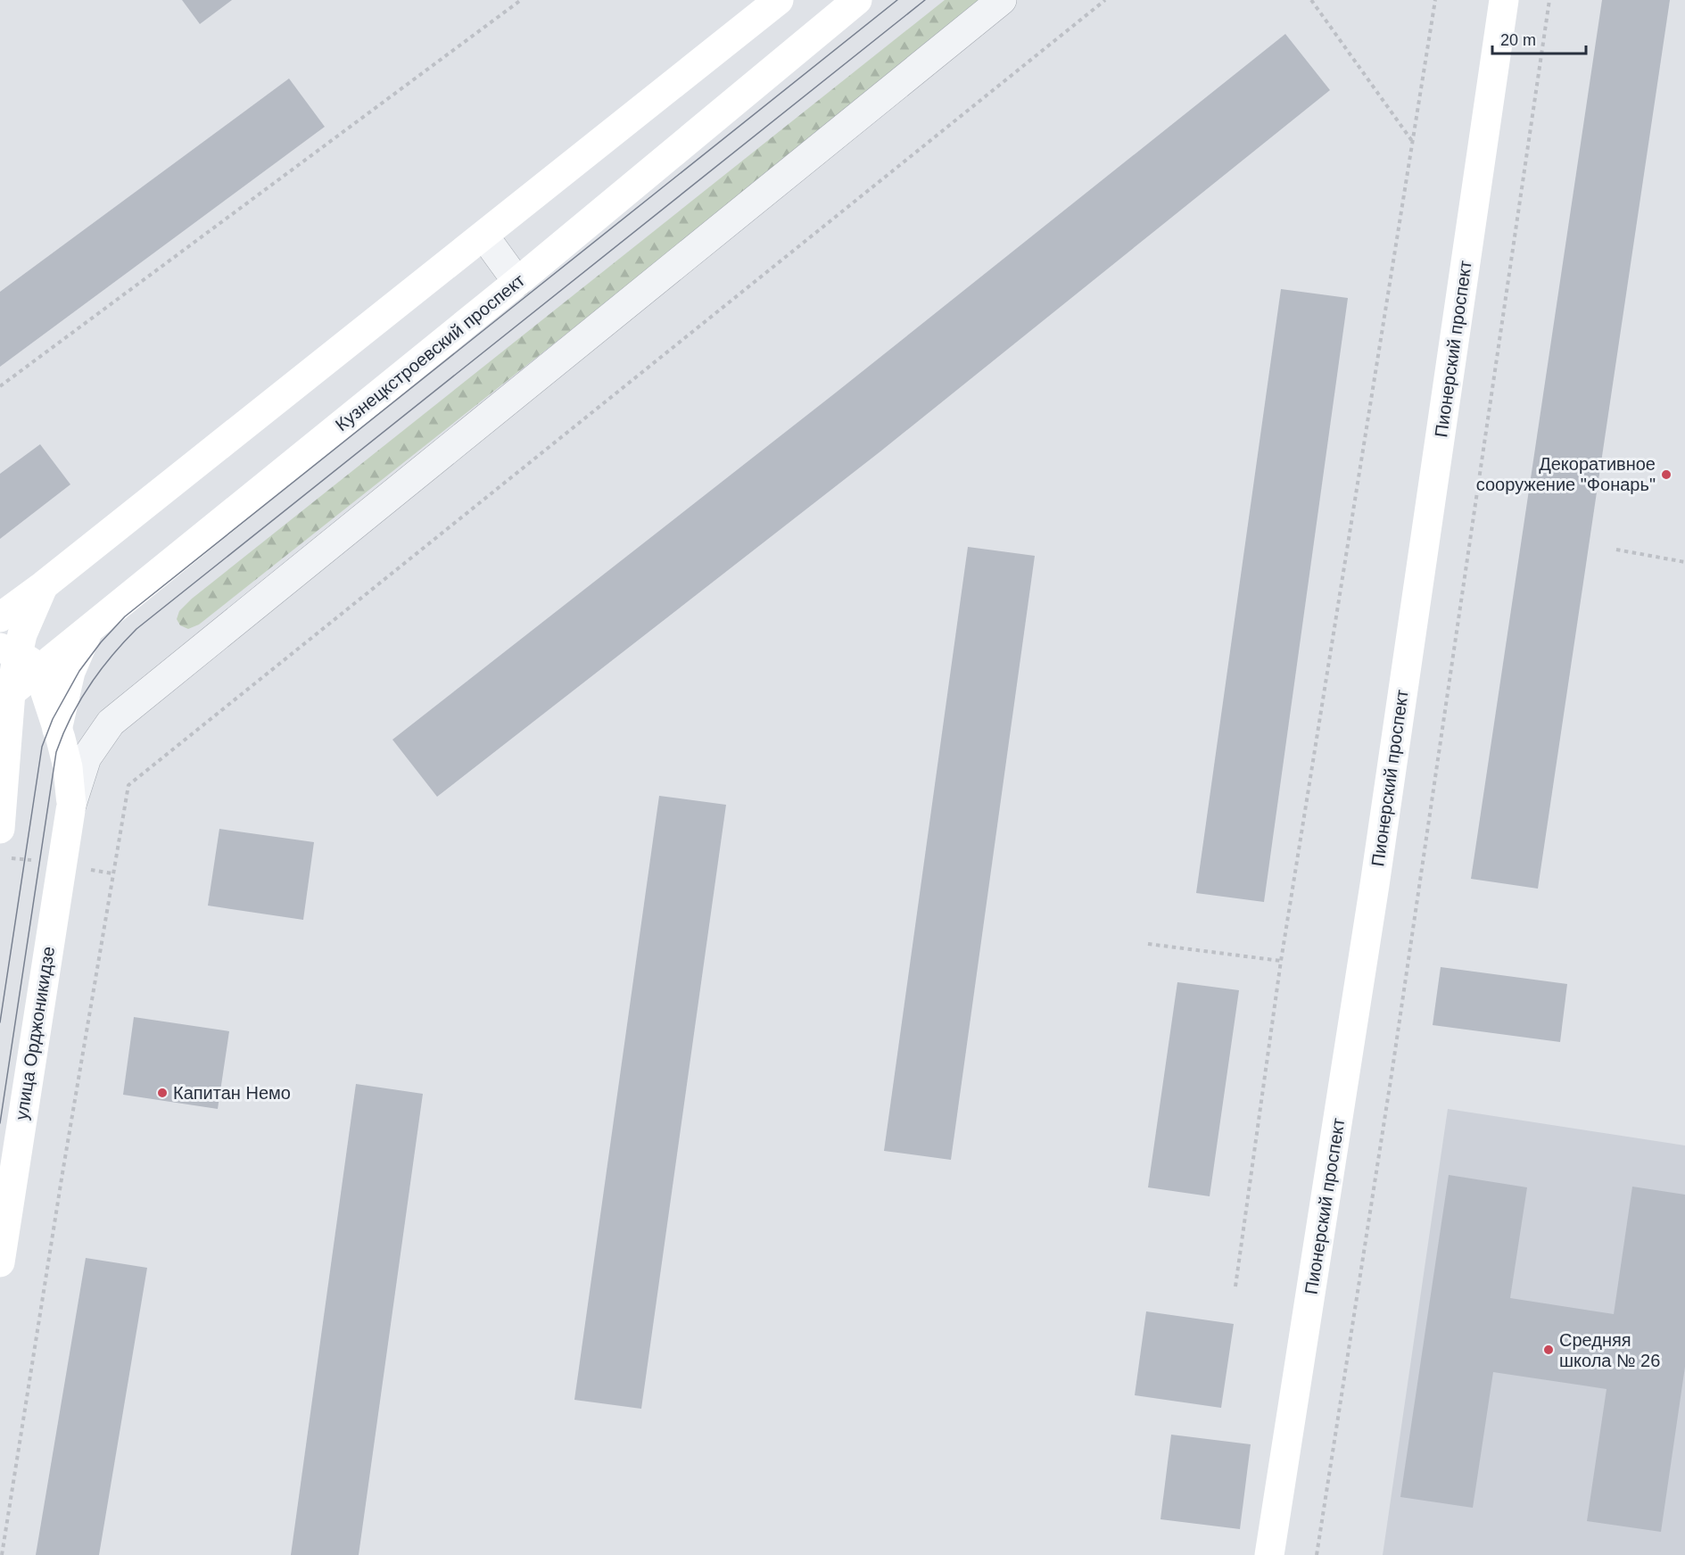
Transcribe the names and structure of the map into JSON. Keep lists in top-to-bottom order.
{
  "streets": {
    "main road": ["Пионерский проспект", "Кузнецкстроевский проспект", "улица Орджоникидзе"]
  },
  "crossings": [
    ["Кузнецкстроевский проспект", "улица Орджоникидзе"]
  ],
  "places": ["Декоративное сооружение \"Фонарь\"", "Капитан Немо", "Средняя школа № 26"],
  "scale_bar": "20 m"
}
